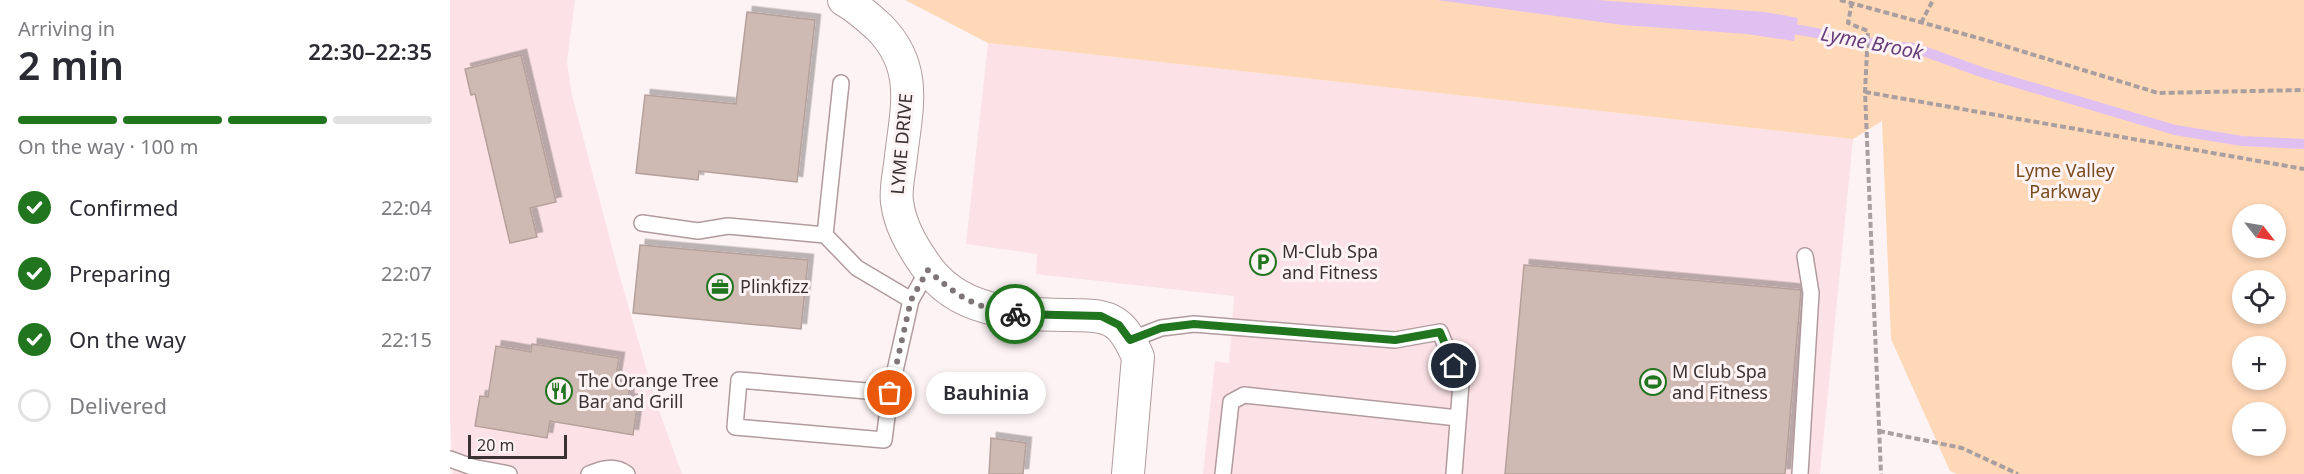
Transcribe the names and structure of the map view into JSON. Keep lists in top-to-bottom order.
{
  "streets": {
    "street": ["LYME DRIVE"]
  },
  "water": ["Lyme Brook"],
  "parks": ["Lyme Valley Parkway"],
  "places": {
    "parking": ["M-Club Spa and Fitness"],
    "office": ["Plinkfizz"],
    "sports": ["M Club Spa and Fitness"],
    "restaurant": ["The Orange Tree Bar and Grill"],
    "other": ["Bauhinia"]
  },
  "scale_bar": "20 m",
  "north": "bottom right",
  "page": {
    "heading": ["2 min", "Arriving in", "22:30–22:35"],
    "bar": "On the way · 100 m",
    "list": [
      ["Confirmed", "22:04"],
      ["Preparing", "22:07"],
      ["On the way", "22:15"],
      "Delivered"
    ],
    "map_buttons": ["+", "−"],
    "bubble": "Bauhinia",
    "scale": "20 m"
  }
}
